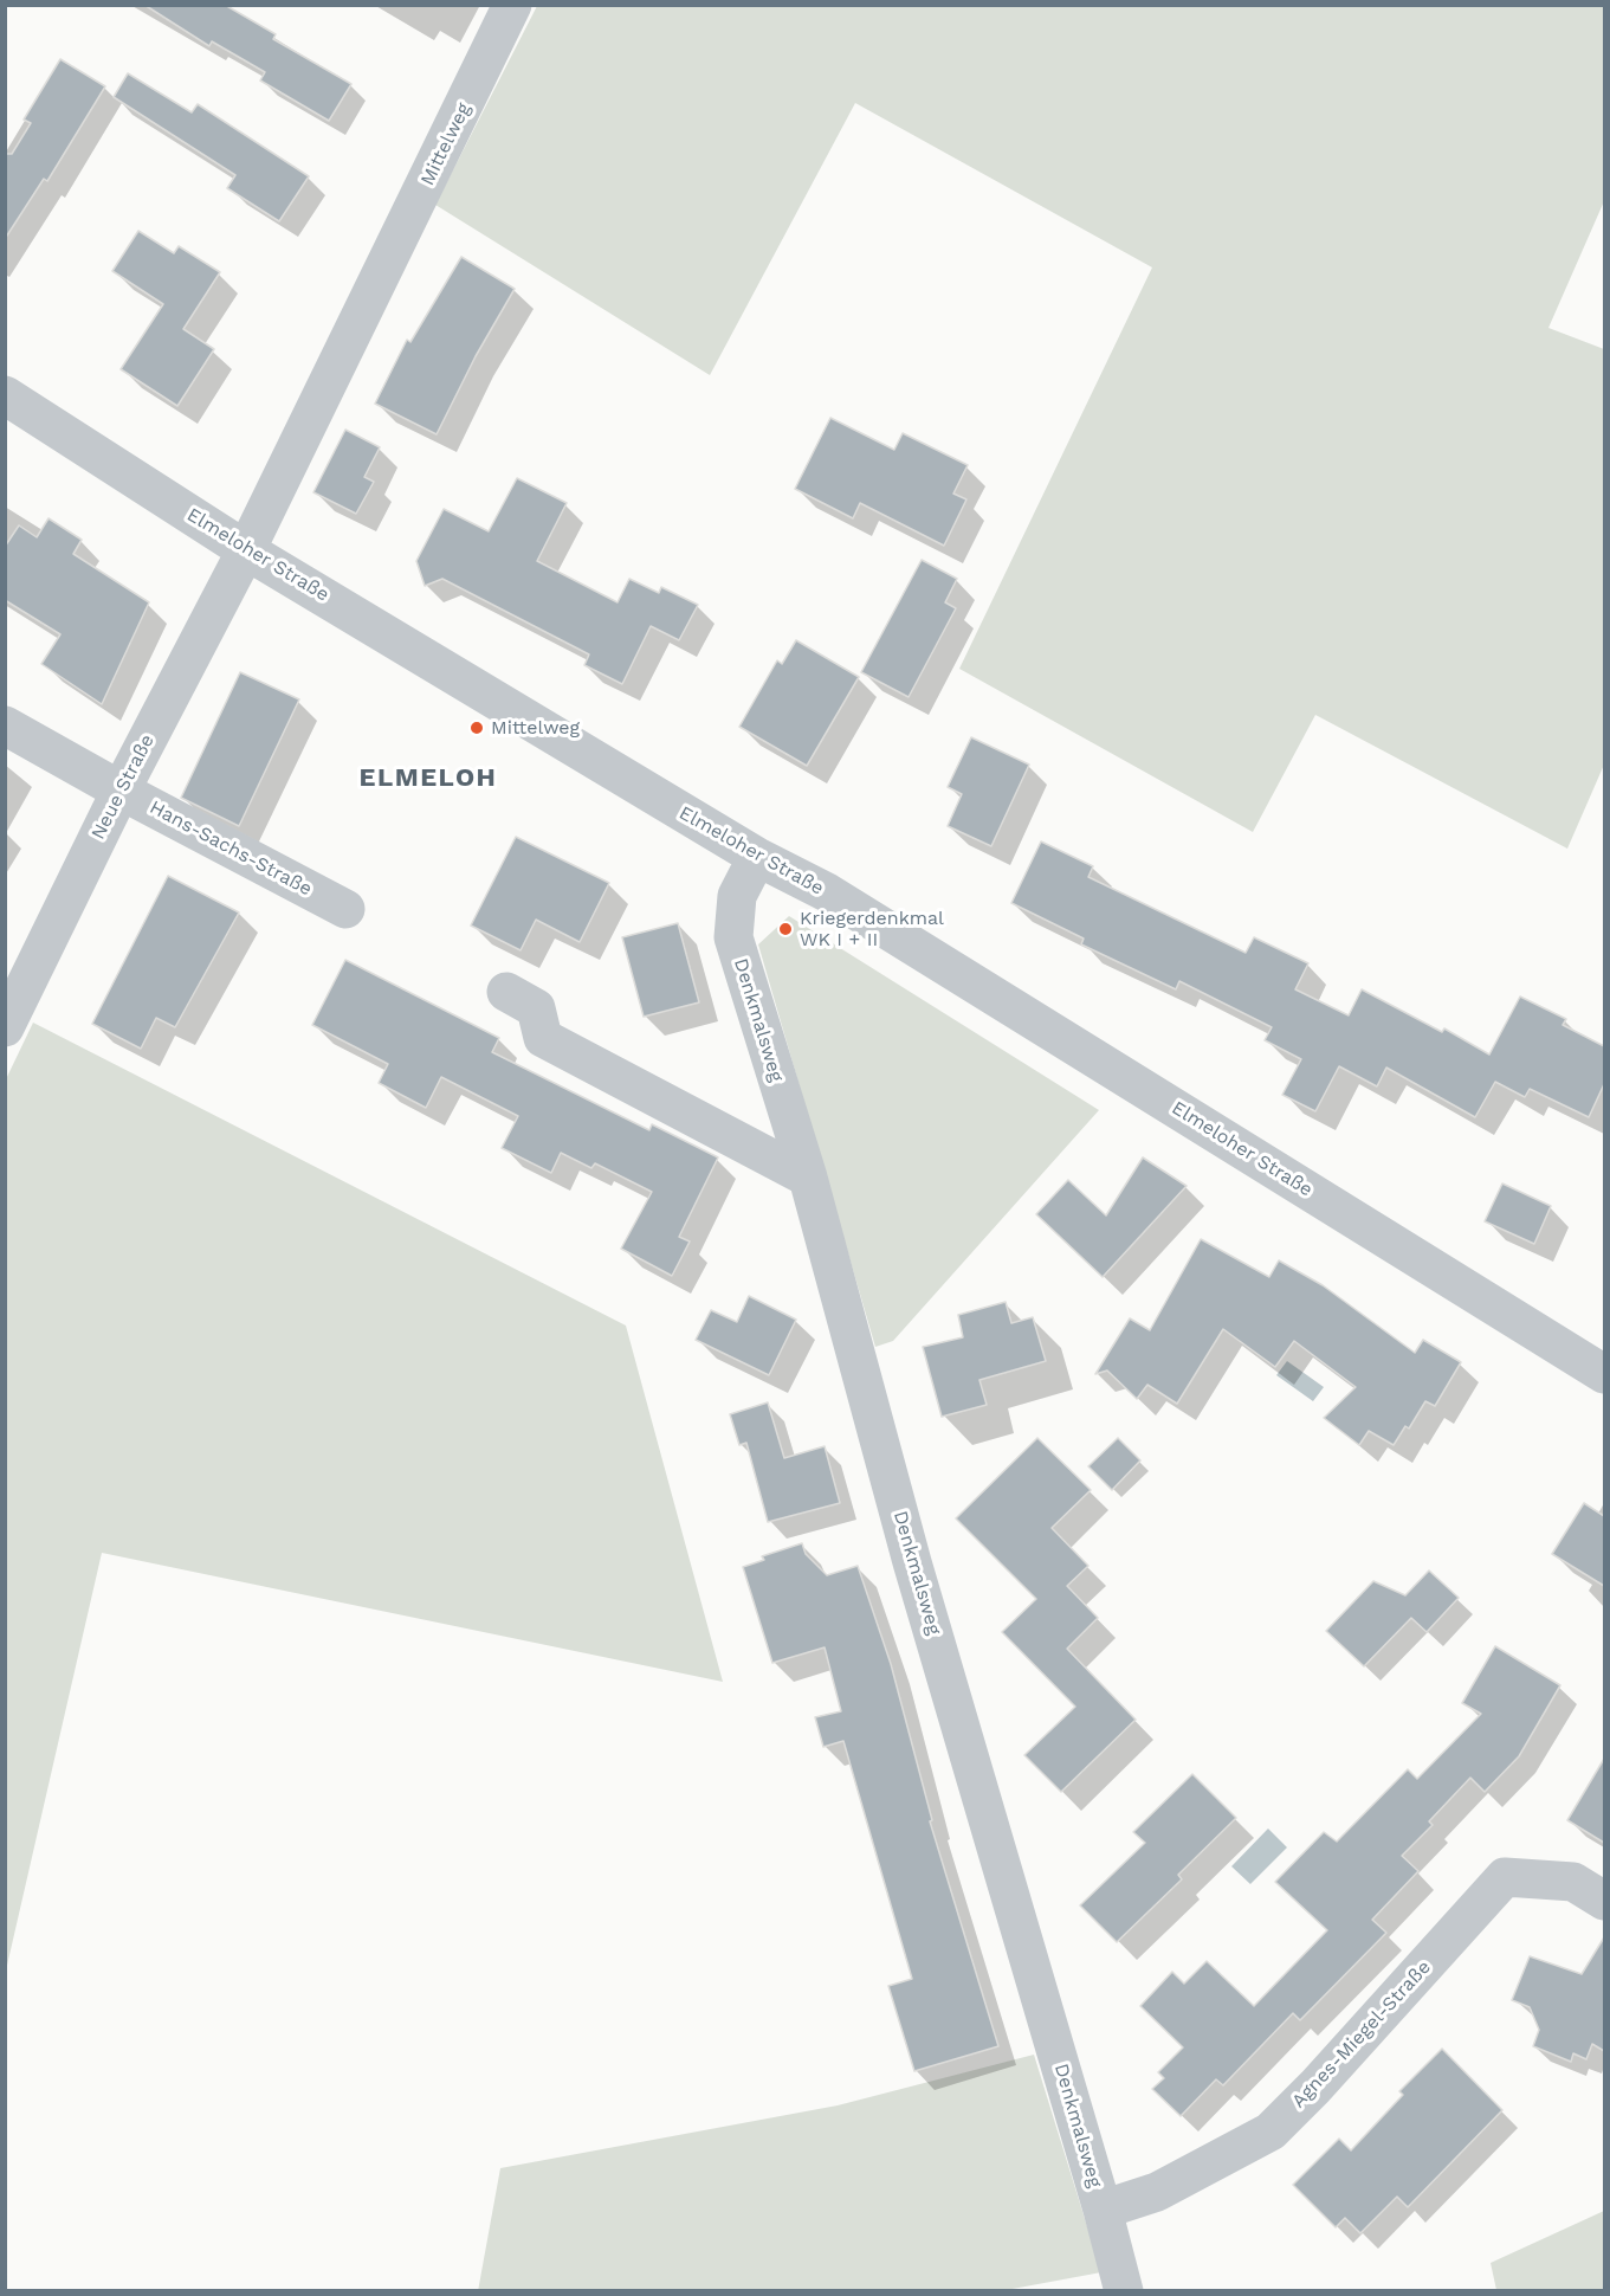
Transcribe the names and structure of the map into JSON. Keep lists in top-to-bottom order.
{
  "streets": {
    "street": [
      "Mittelweg",
      "Elmeloher Straße",
      "Neue Straße",
      "Hans-Sachs-Straße",
      "Denkmalsweg",
      "Agnes-Miegel-Straße"
    ]
  },
  "crossings": [
    ["Mittelweg", "Elmeloher Straße"],
    ["Mittelweg", "Neue Straße"],
    ["Elmeloher Straße", "Neue Straße"],
    ["Elmeloher Straße", "Denkmalsweg"],
    ["Neue Straße", "Hans-Sachs-Straße"],
    ["Denkmalsweg", "Agnes-Miegel-Straße"]
  ],
  "districts": ["ELMELOH"],
  "places": ["Mittelweg", "Kriegerdenkmal WK I + II"]
}
